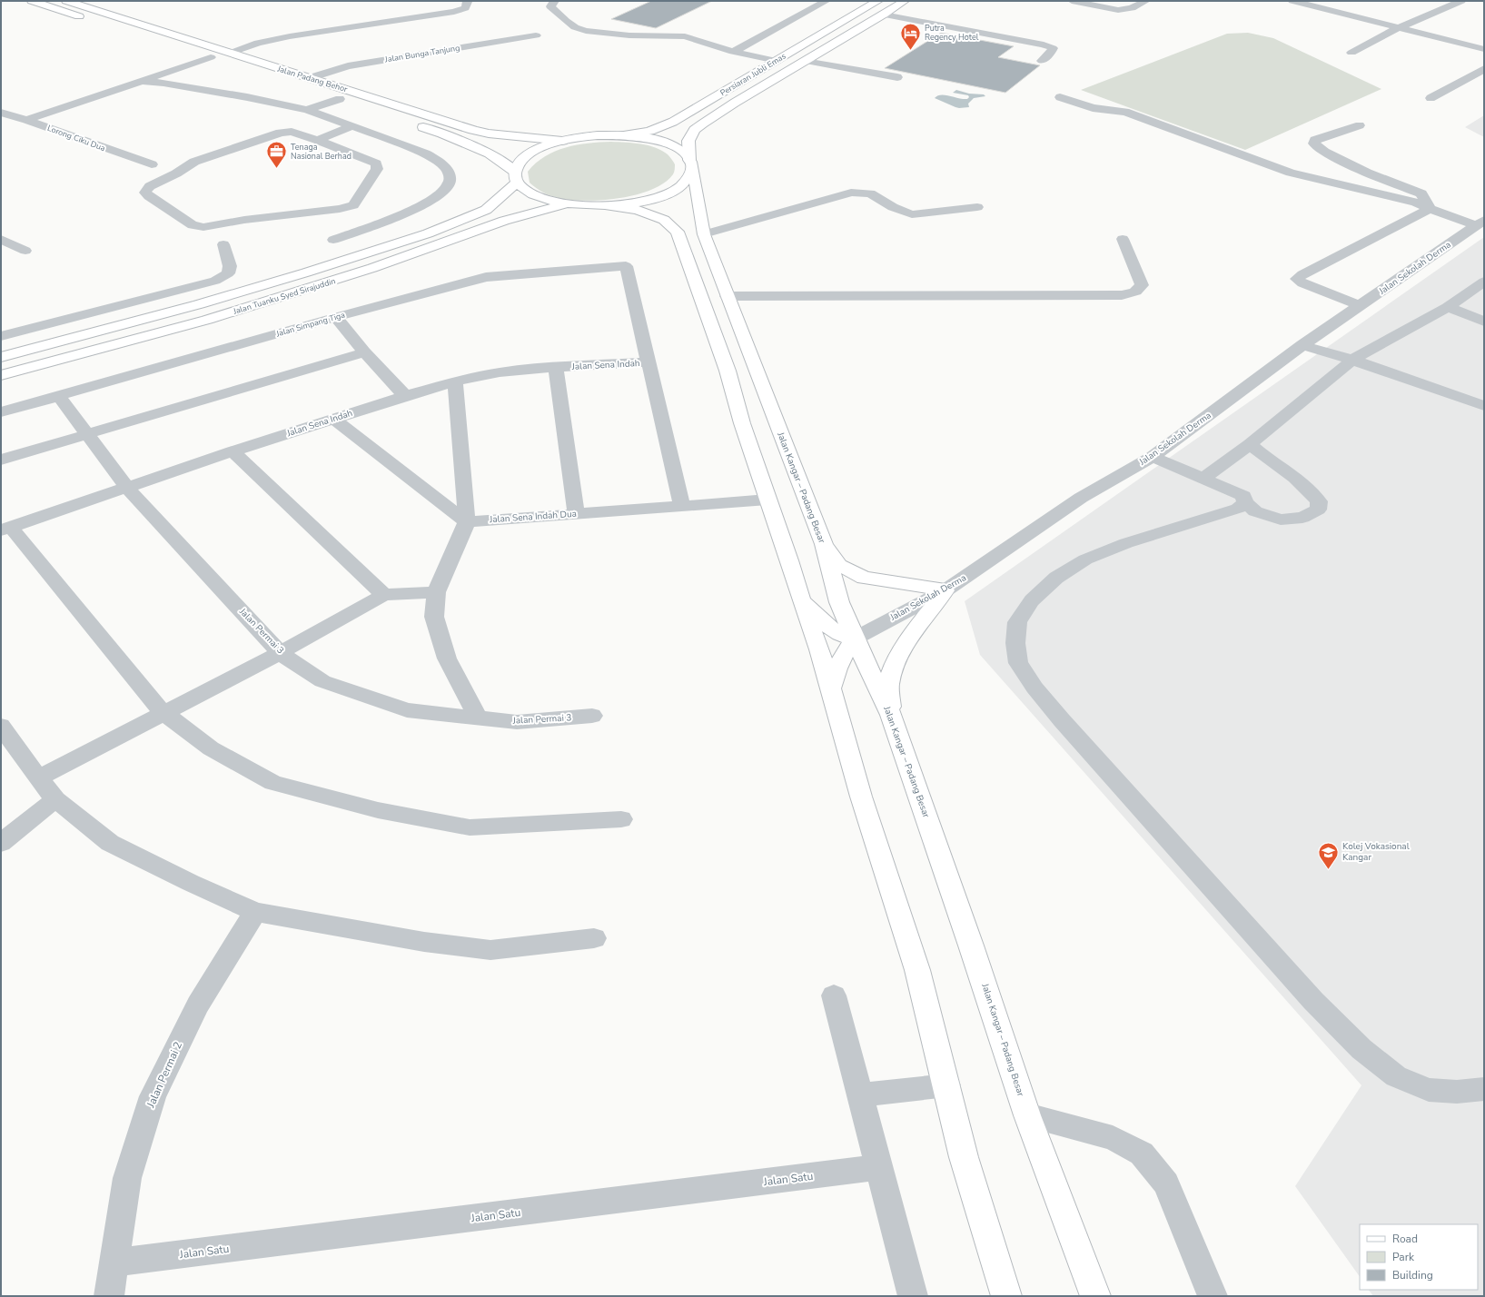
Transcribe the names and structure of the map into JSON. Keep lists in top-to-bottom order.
{
  "streets": {
    "main road": [
      "Persiaran Jubli Emas",
      "Jalan Padang Behor",
      "Jalan Tuanku Syed Sirajuddin",
      "Jalan Kangar – Padang Besar"
    ],
    "street": [
      "Jalan Bunga Tanjung",
      "Lorong Ciku Dua",
      "Jalan Sekolah Derma",
      "Jalan Simpang Tiga",
      "Jalan Sena Indah",
      "Jalan Sena Indah Dua",
      "Jalan Permai 3",
      "Jalan Permai 2",
      "Jalan Satu"
    ]
  },
  "crossings": [
    ["Jalan Bunga Tanjung", "Jalan Padang Behor"],
    ["Persiaran Jubli Emas", "Jalan Kangar – Padang Besar"],
    ["Jalan Padang Behor", "Jalan Tuanku Syed Sirajuddin"],
    ["Jalan Sekolah Derma", "Jalan Kangar – Padang Besar"],
    ["Jalan Simpang Tiga", "Jalan Sena Indah"],
    ["Jalan Simpang Tiga", "Jalan Permai 3"],
    ["Jalan Sena Indah", "Jalan Permai 3"],
    ["Jalan Permai 2", "Jalan Satu"]
  ],
  "places": {
    "hotel": ["Putra Regency Hotel"],
    "office": ["Tenaga Nasional Berhad"],
    "school or university": ["Kolej Vokasional Kangar"]
  },
  "legend": ["Road", "Park", "Building"]
}
